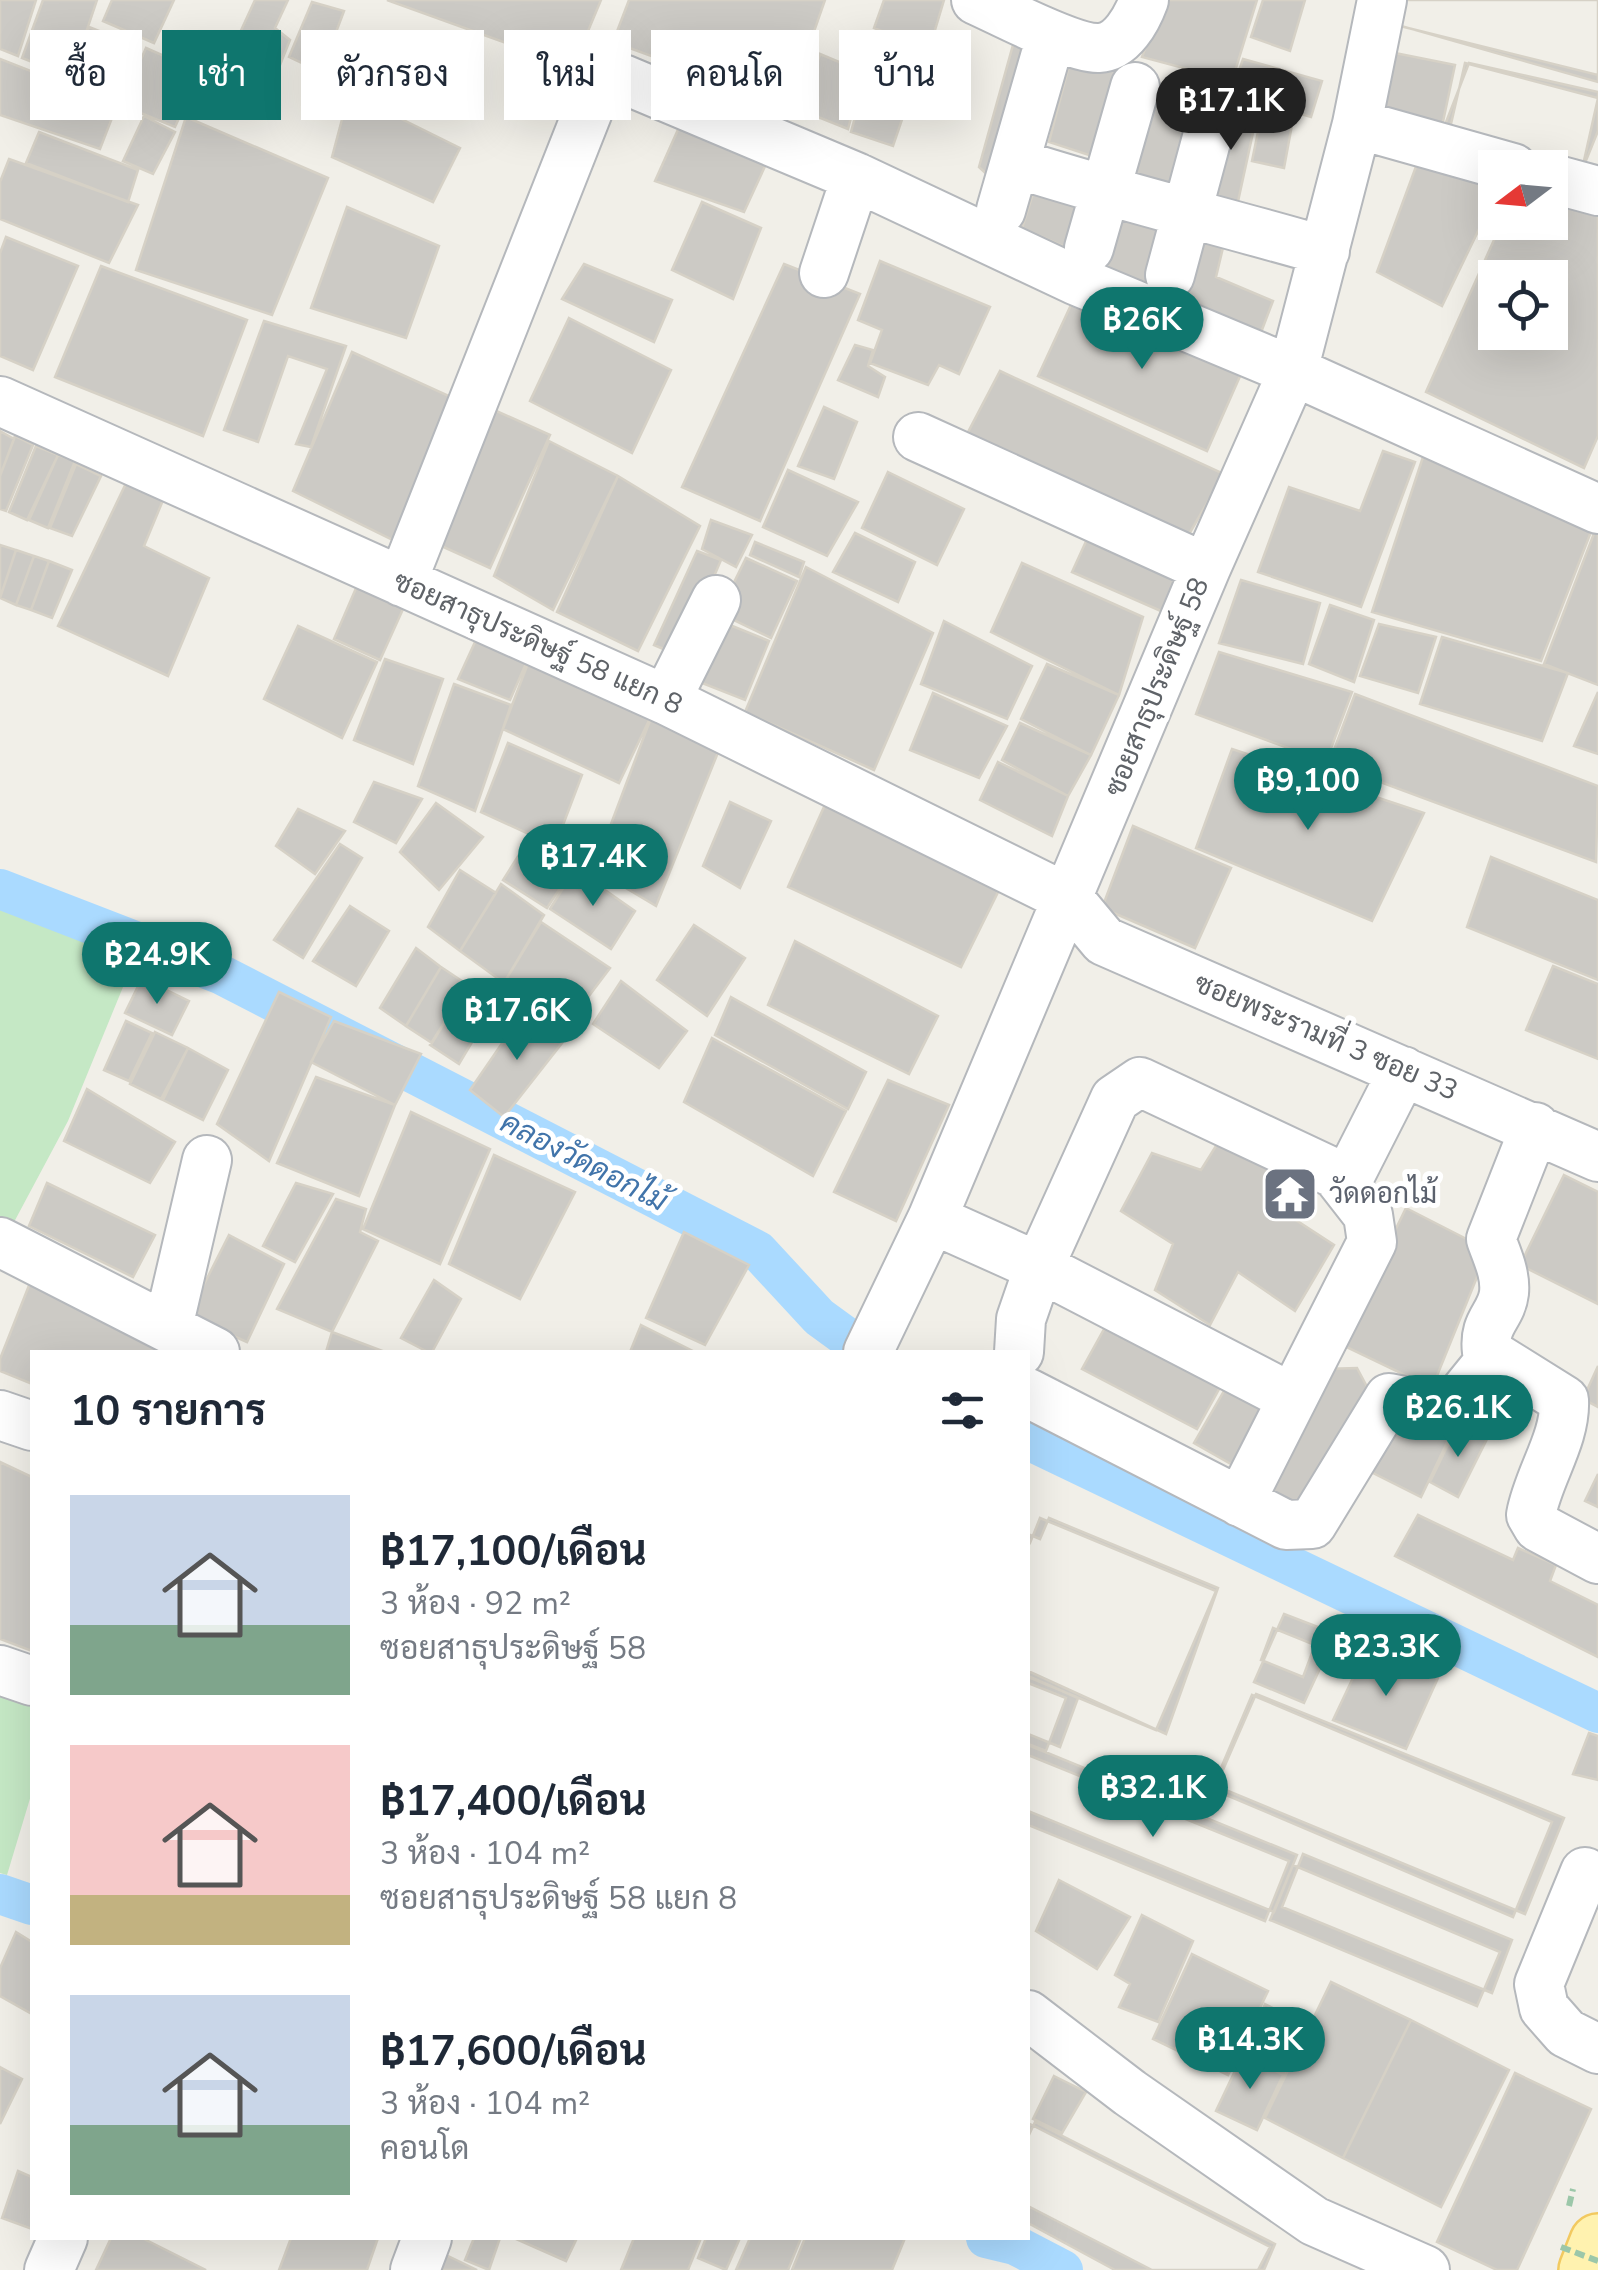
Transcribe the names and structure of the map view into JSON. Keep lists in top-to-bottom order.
{
  "streets": {
    "street": ["ซอยสาธุประดิษฐ์ 58 แยก 8", "ซอยสาธุประดิษฐ์ 58", "ซอยพระรามที่ 3 ซอย 33"]
  },
  "crossings": [
    ["ซอยสาธุประดิษฐ์ 58 แยก 8", "ซอยสาธุประดิษฐ์ 58"],
    ["ซอยสาธุประดิษฐ์ 58 แยก 8", "ซอยพระรามที่ 3 ซอย 33"],
    ["ซอยสาธุประดิษฐ์ 58", "ซอยพระรามที่ 3 ซอย 33"]
  ],
  "water": ["คลองวัดดอกไม้"],
  "places": {
    "temple": ["วัดดอกไม้"]
  },
  "north": "left",
  "page": {
    "chip": [
      "ซื้อ",
      "เช่า",
      "ตัวกรอง",
      "ใหม่",
      "คอนโด",
      "บ้าน"
    ],
    "price": [
      "฿17.1K",
      "฿26K",
      "฿9,100",
      "฿17.4K",
      "฿24.9K",
      "฿17.6K",
      "฿26.1K",
      "฿23.3K",
      "฿32.1K",
      "฿14.3K"
    ],
    "heading": "10 รายการ",
    "list": [
      {
        "name": "฿17,100/เดือน",
        "note": "3 ห้อง · 92 m² · ซอยสาธุประดิษฐ์ 58"
      },
      {
        "name": "฿17,400/เดือน",
        "note": "3 ห้อง · 104 m² · ซอยสาธุประดิษฐ์ 58 แยก 8"
      },
      {
        "name": "฿17,600/เดือน",
        "note": "3 ห้อง · 104 m² · คอนโด"
      }
    ]
  }
}
